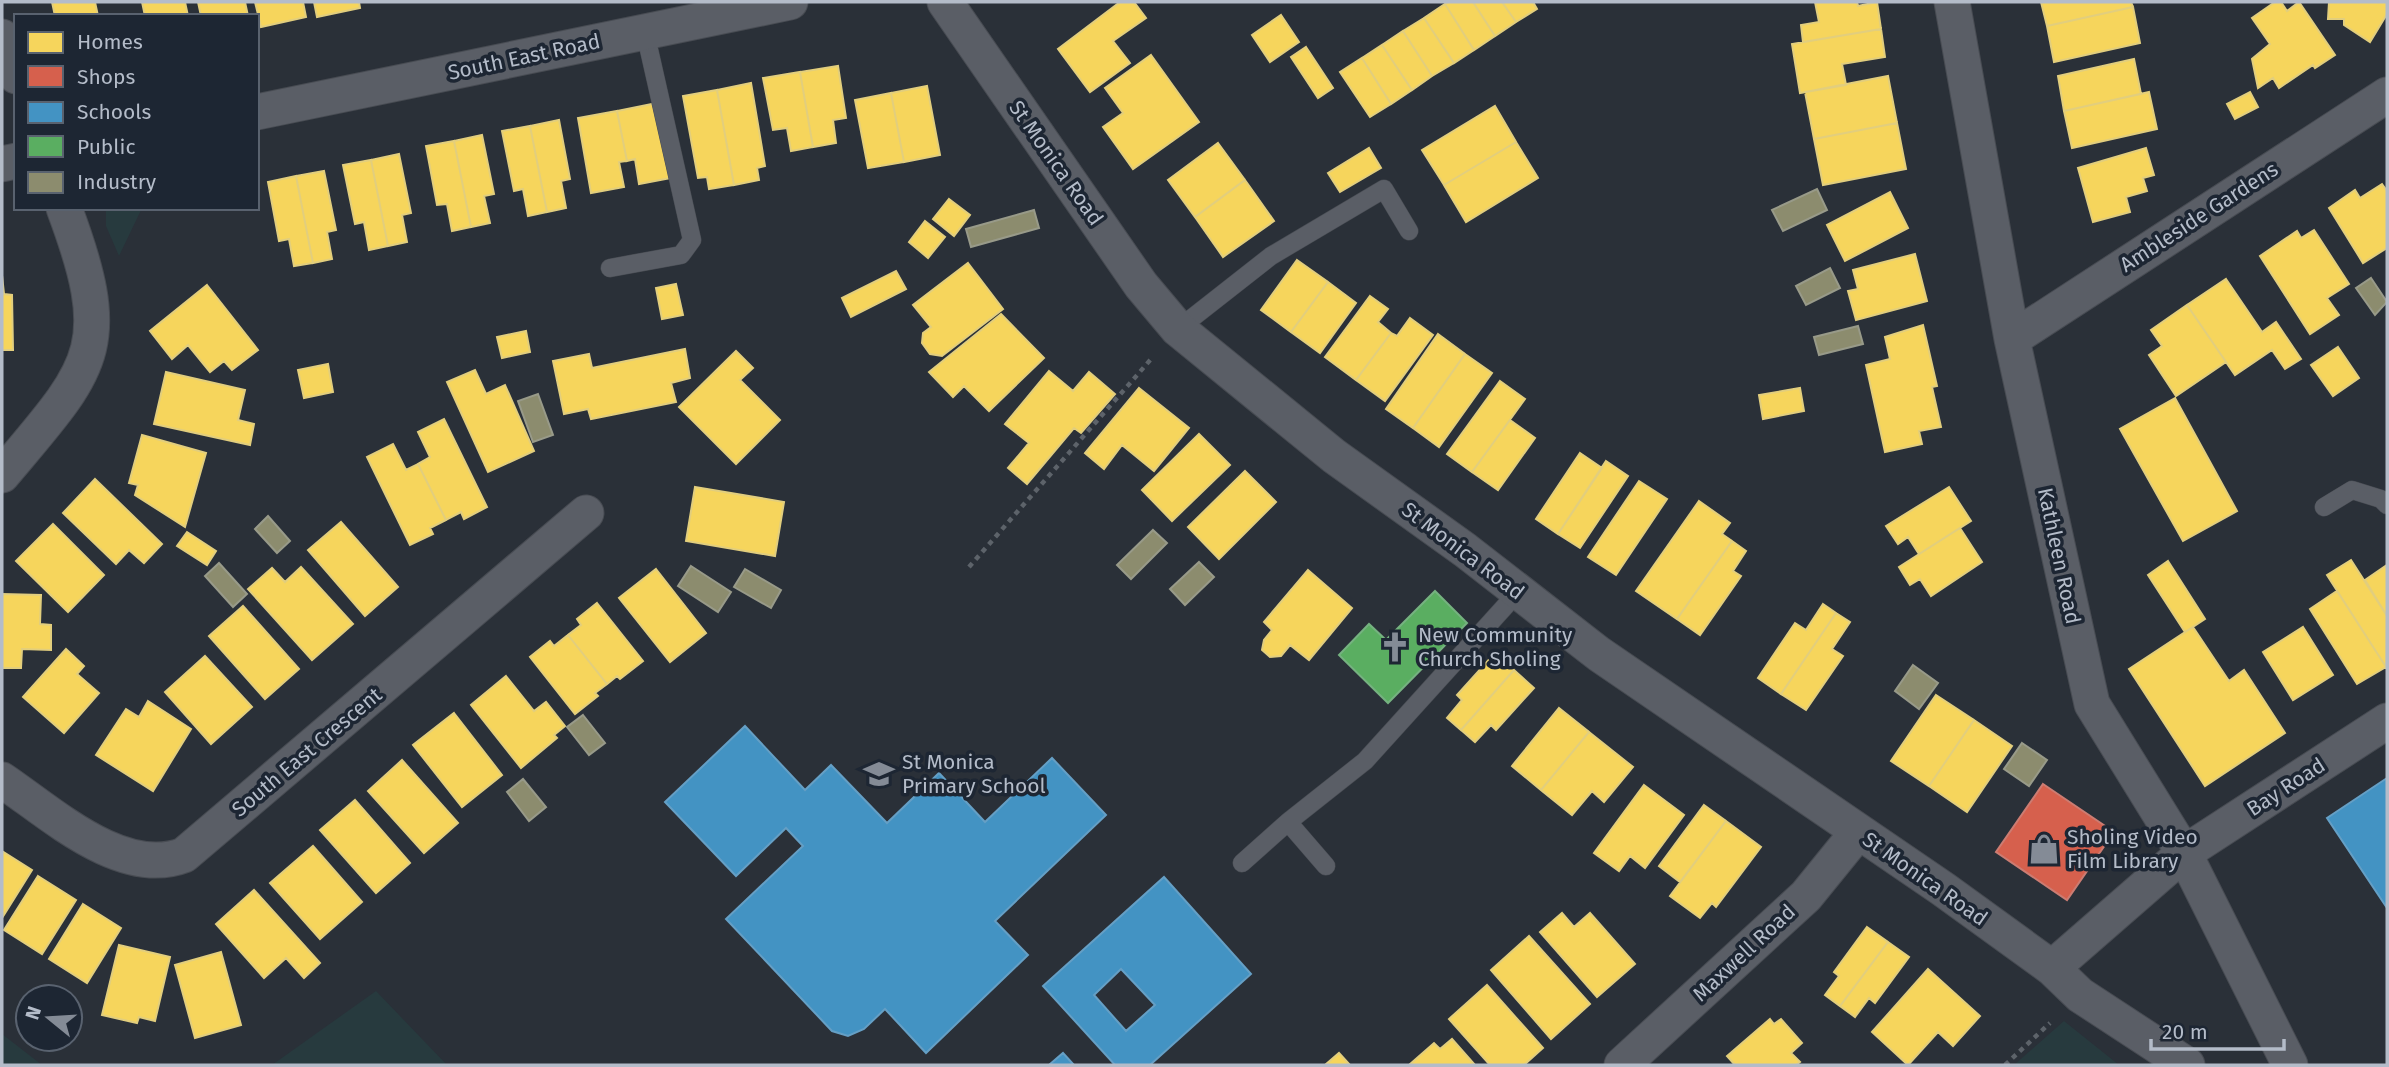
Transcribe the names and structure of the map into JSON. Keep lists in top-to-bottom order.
{
  "streets": {
    "street": [
      "South East Road",
      "St Monica Road",
      "Ambleside Gardens",
      "Kathleen Road",
      "South East Crescent",
      "Bay Road",
      "Maxwell Road"
    ]
  },
  "crossings": [
    ["St Monica Road", "Bay Road"],
    ["St Monica Road", "Maxwell Road"],
    ["Ambleside Gardens", "Kathleen Road"],
    ["Kathleen Road", "Bay Road"]
  ],
  "places": {
    "church": ["New Community Church Sholing"],
    "school or university": ["St Monica Primary School"],
    "shop": ["Sholing Video Film Library"]
  },
  "legend": [
    "Homes",
    "Shops",
    "Schools",
    "Public",
    "Industry"
  ],
  "scale_bar": "20 m",
  "north": "left"
}
